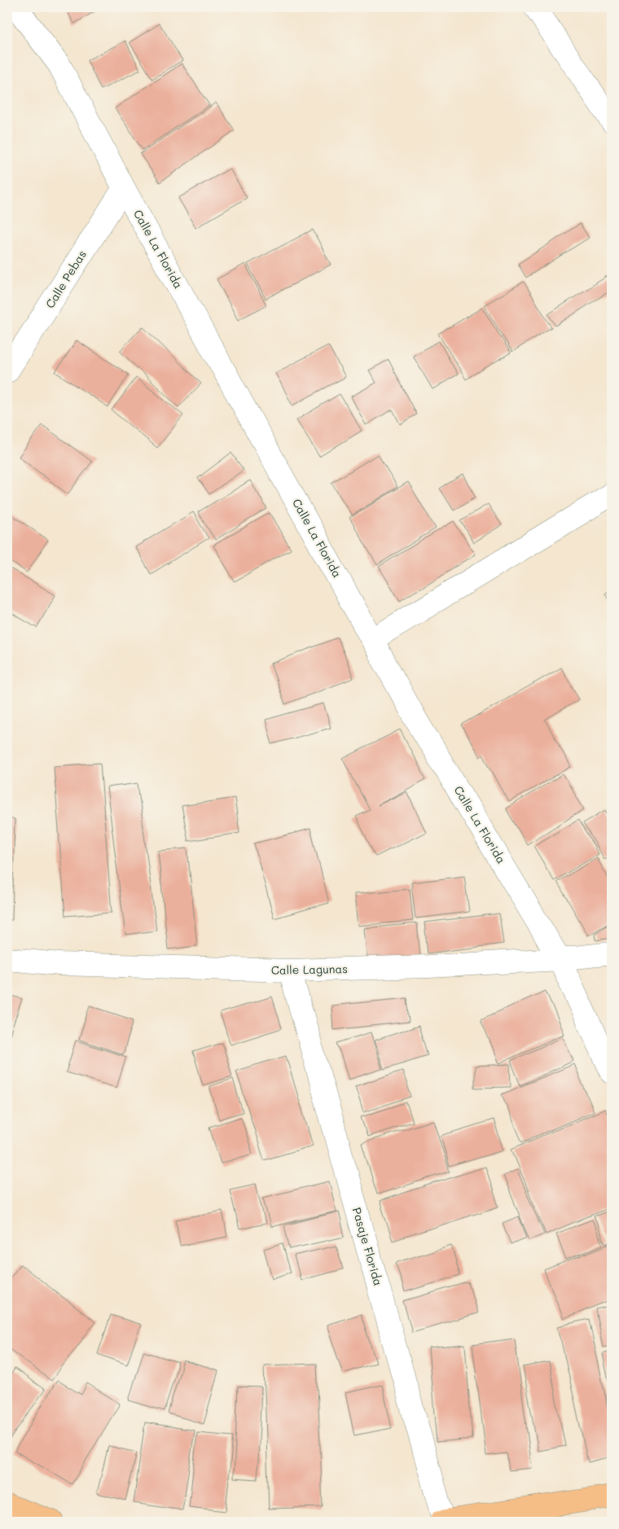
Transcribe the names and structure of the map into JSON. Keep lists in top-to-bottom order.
{
  "streets": {
    "street": [
      "Calle La Florida",
      "Calle Pebas",
      "Calle Lagunas",
      "Pasaje Florida"
    ]
  },
  "crossings": [
    ["Calle La Florida", "Calle Pebas"],
    ["Calle La Florida", "Calle Lagunas"],
    ["Calle Lagunas", "Pasaje Florida"]
  ]
}
